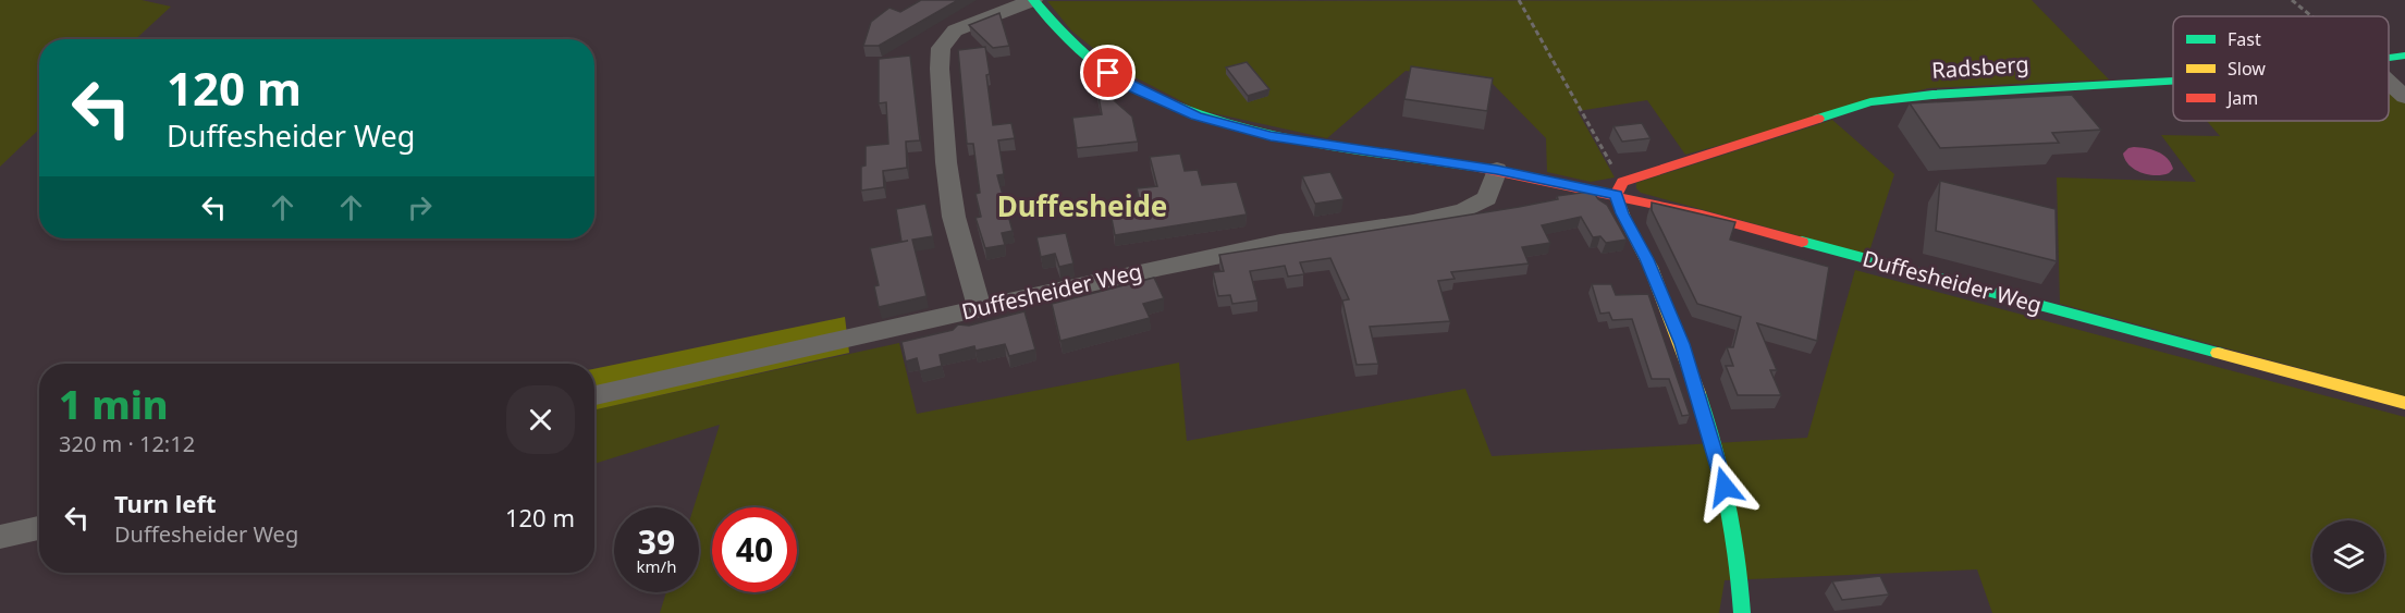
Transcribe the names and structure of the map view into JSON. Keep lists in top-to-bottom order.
{
  "streets": {
    "street": ["Radsberg", "Duffesheider Weg"]
  },
  "crossings": [
    ["Radsberg", "Duffesheider Weg"]
  ],
  "districts": ["Duffesheide"],
  "legend": ["Fast", "Slow", "Jam"],
  "page": {
    "turn": ["120 m", "Duffesheider Weg"],
    "heading": ["1 min", "320 m · 12:12"],
    "list": [
      {
        "name": "Turn left",
        "note": "Duffesheider Weg",
        "value": "120 m"
      }
    ],
    "speed": "39 km/h",
    "limit": "40"
  }
}
